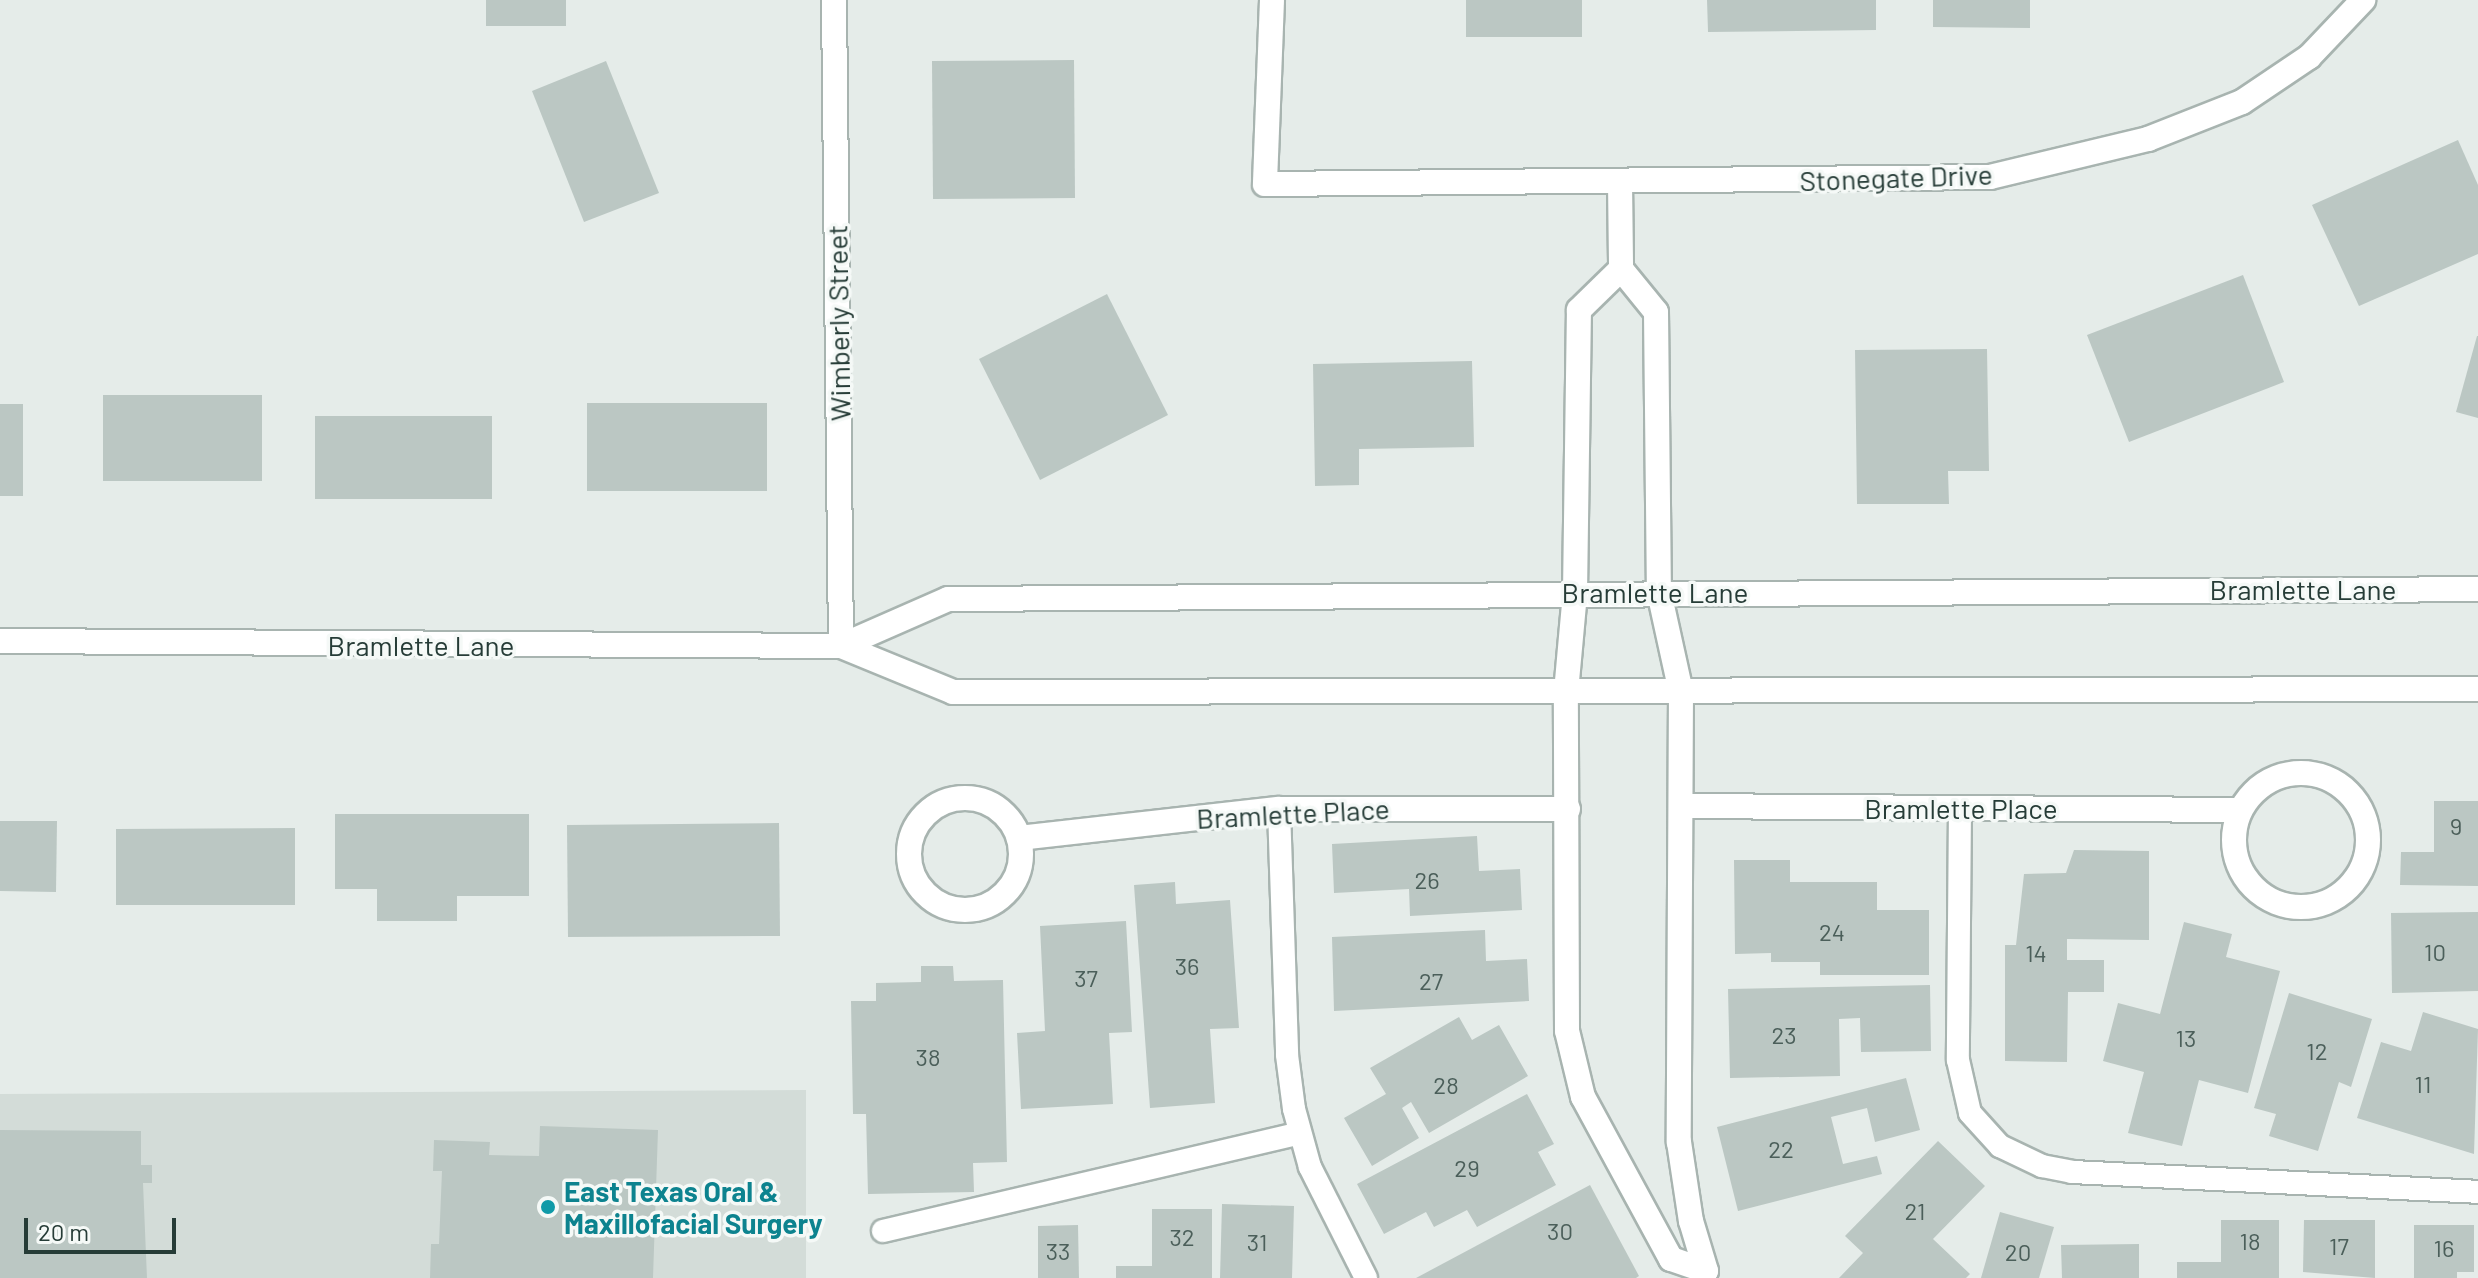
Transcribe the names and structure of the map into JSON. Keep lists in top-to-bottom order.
{
  "streets": {
    "street": [
      "Stonegate Drive",
      "Wimberly Street",
      "Bramlette Lane",
      "Bramlette Place"
    ]
  },
  "crossings": [
    ["Wimberly Street", "Bramlette Lane"]
  ],
  "places": ["East Texas Oral & Maxillofacial Surgery"],
  "house_numbers": [
    "9",
    "26",
    "24",
    "10",
    "14",
    "36",
    "37",
    "27",
    "23",
    "13",
    "12",
    "38",
    "11",
    "28",
    "22",
    "29",
    "21",
    "30",
    "32",
    "18",
    "31",
    "17",
    "16",
    "33",
    "20"
  ],
  "scale_bar": "20 m"
}
